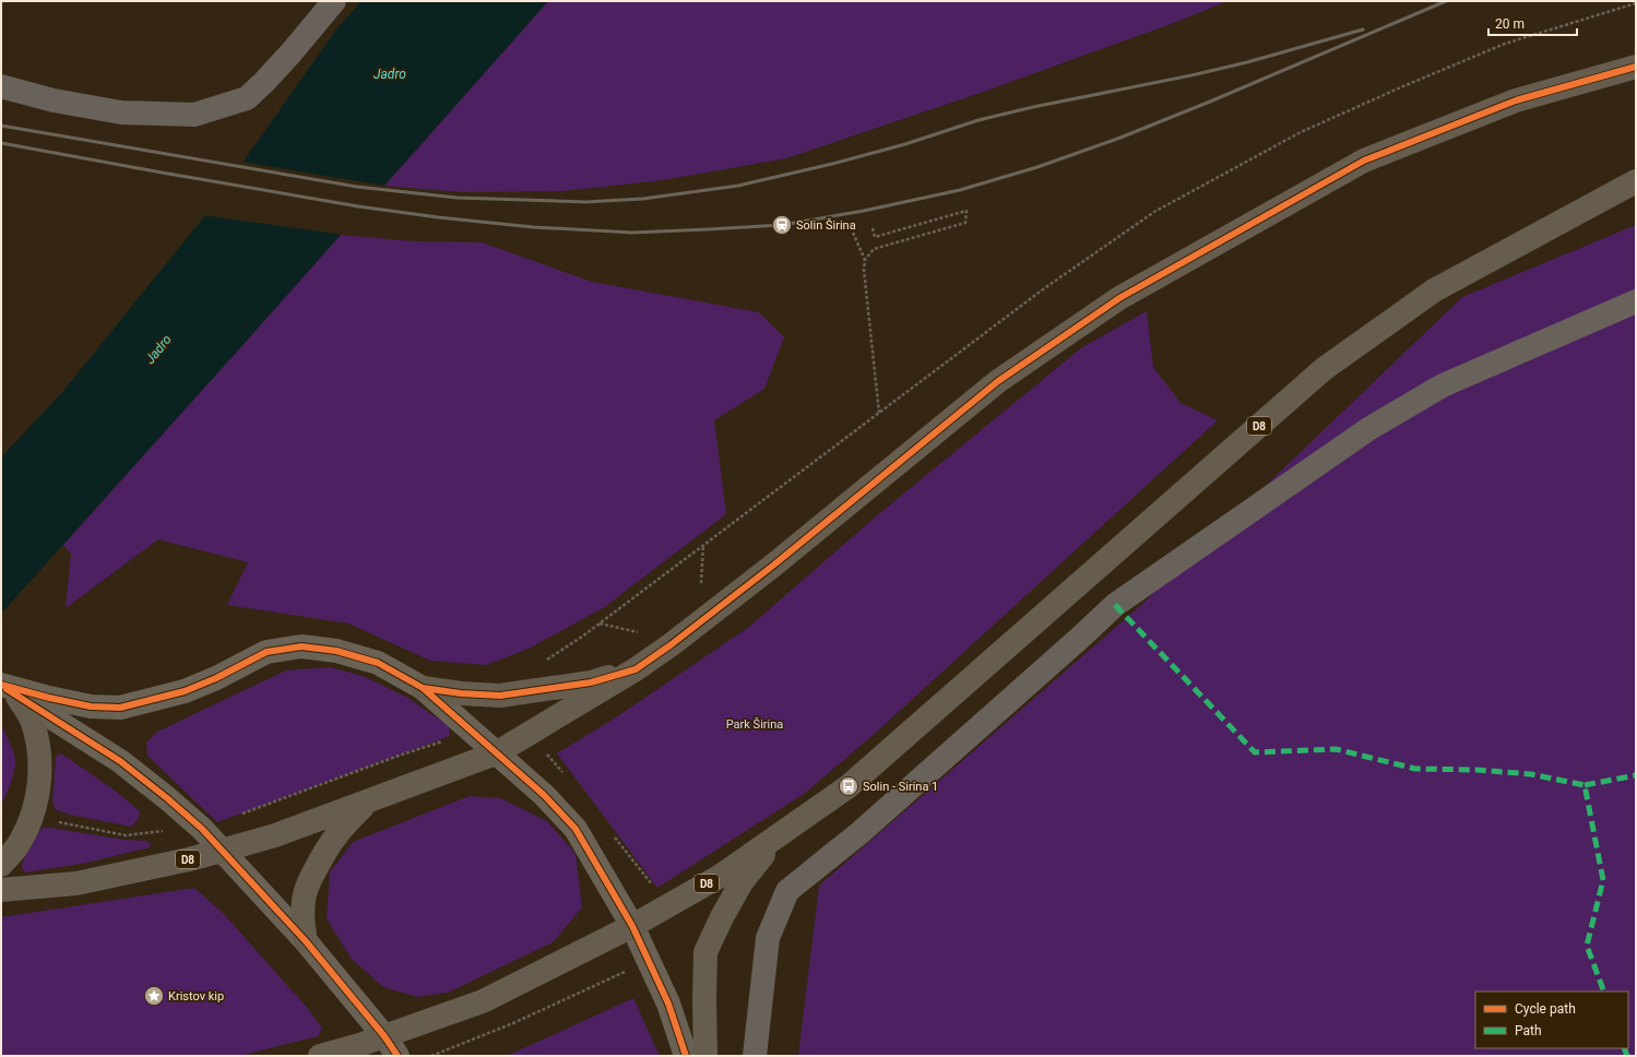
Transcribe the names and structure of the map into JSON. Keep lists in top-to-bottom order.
{
  "streets": {
    "highway": ["D8"]
  },
  "water": ["Jadro"],
  "parks": ["Park Širina"],
  "places": {
    "station": ["Solin Širina"],
    "bus stop": ["Solin - Sirina 1"],
    "place": ["Kristov kip"]
  },
  "legend": ["Cycle path", "Path"],
  "scale_bar": "20 m"
}
